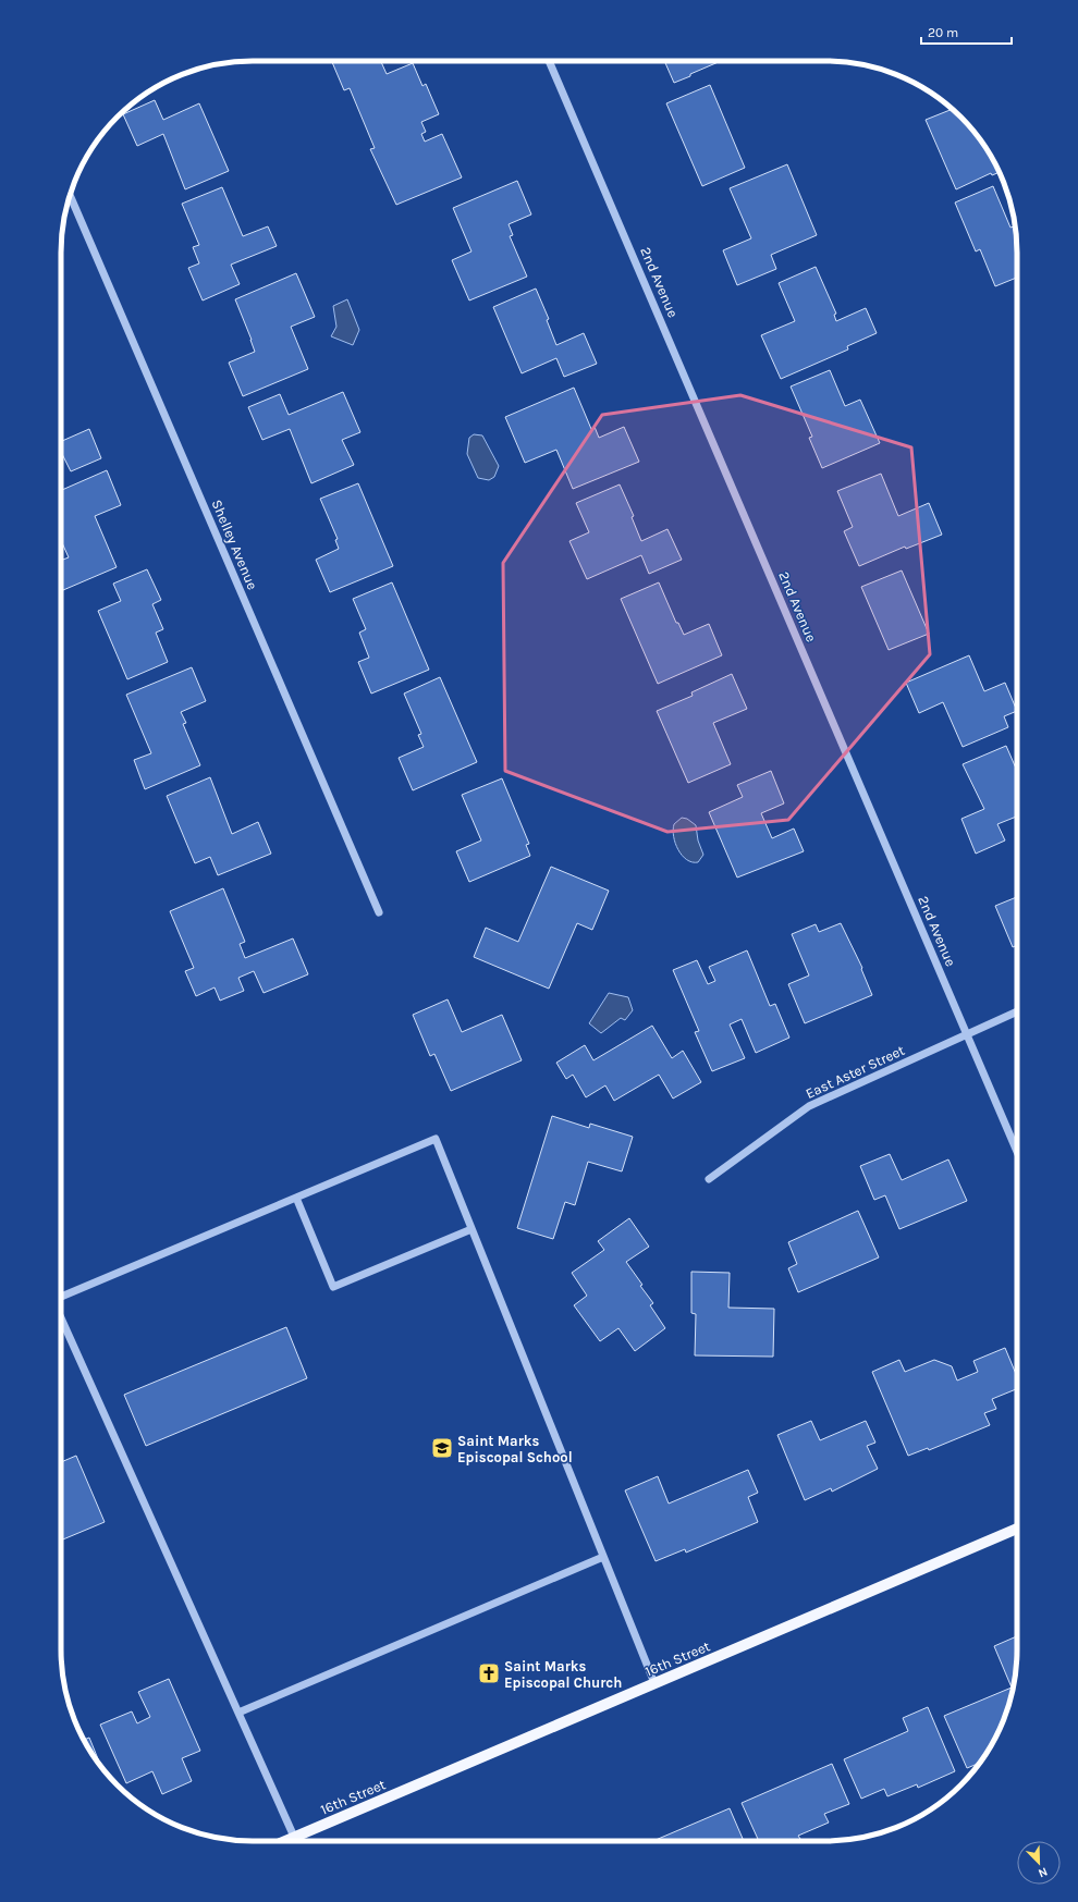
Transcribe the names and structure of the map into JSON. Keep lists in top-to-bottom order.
{
  "streets": {
    "main road": ["16th Street"],
    "street": ["2nd Avenue", "Shelley Avenue", "East Aster Street"]
  },
  "crossings": [
    ["2nd Avenue", "East Aster Street"]
  ],
  "places": {
    "school or university": ["Saint Marks Episcopal School"],
    "church": ["Saint Marks Episcopal Church"]
  },
  "scale_bar": "20 m",
  "north": "bottom right"
}
